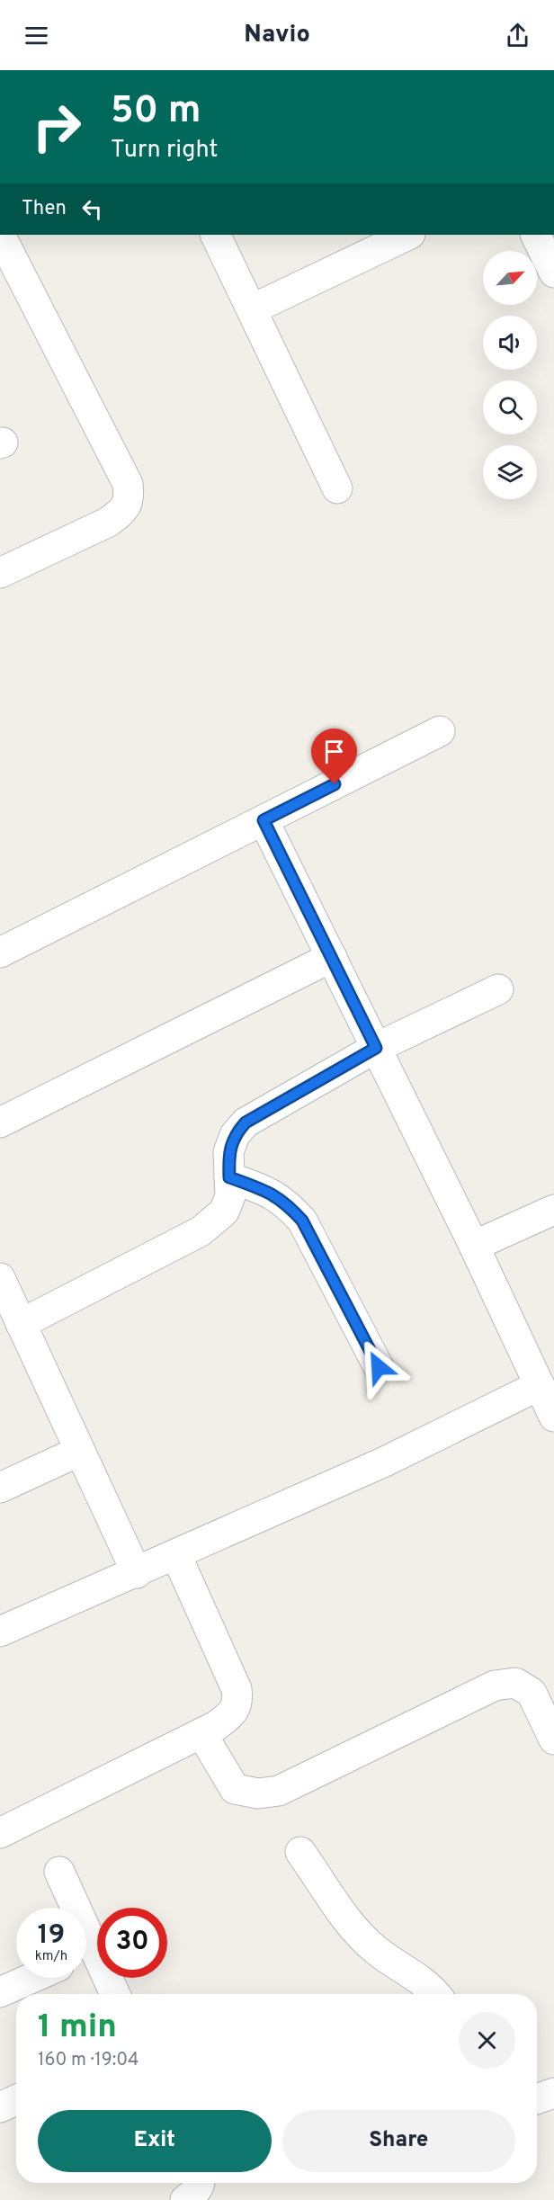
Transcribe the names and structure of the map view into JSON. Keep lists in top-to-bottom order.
{
  "north": "top right",
  "page": {
    "header": "Navio",
    "turn": ["50 m", "Turn right"],
    "then": "Then",
    "speed": "19 km/h",
    "limit": "30",
    "heading": ["1 min", "160 m · 19:04"],
    "buttons": ["Exit", "Share"]
  }
}
